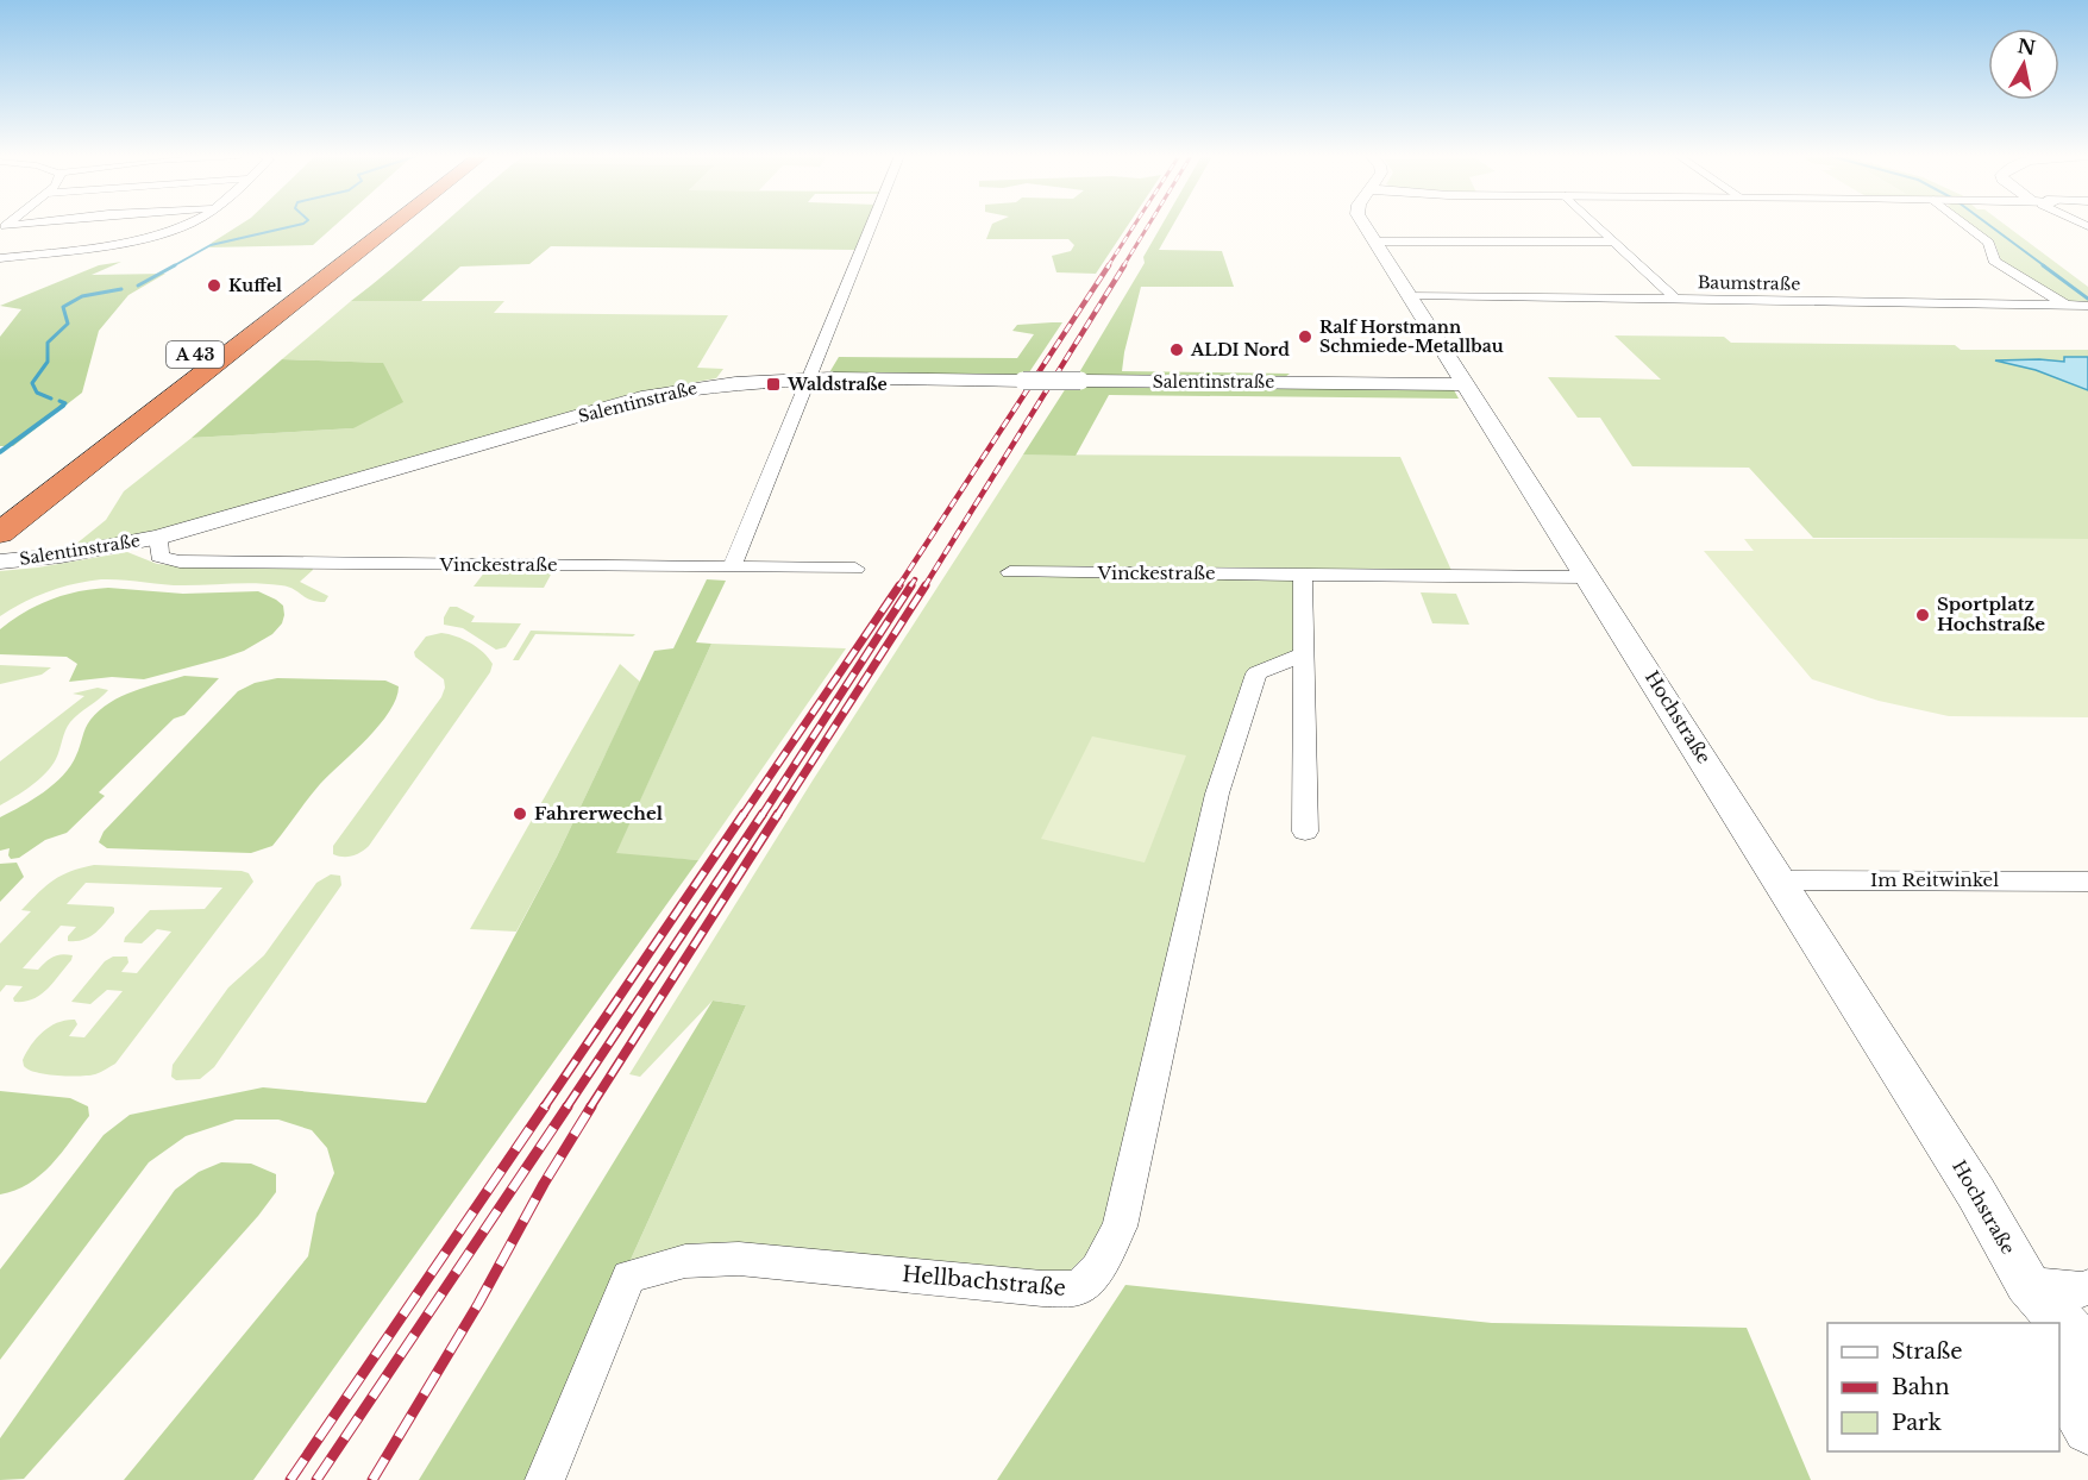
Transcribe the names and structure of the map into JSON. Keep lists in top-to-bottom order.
{
  "streets": {
    "highway": ["A 43"],
    "street": [
      "Baumstraße",
      "Salentinstraße",
      "Vinckestraße",
      "Hochstraße",
      "Im Reitwinkel",
      "Hellbachstraße"
    ]
  },
  "crossings": [
    ["Baumstraße", "Hochstraße"],
    ["Salentinstraße", "Vinckestraße"],
    ["Salentinstraße", "Hochstraße"],
    ["Vinckestraße", "Hochstraße"],
    ["Hochstraße", "Im Reitwinkel"]
  ],
  "places": {
    "other": [
      "Kuffel",
      "Ralf Horstmann Schmiede-Metallbau",
      "ALDI Nord",
      "Sportplatz Hochstraße",
      "Fahrerwechel"
    ],
    "transit": ["Waldstraße"]
  },
  "legend": ["Straße", "Bahn", "Park"],
  "north": "top"
}
